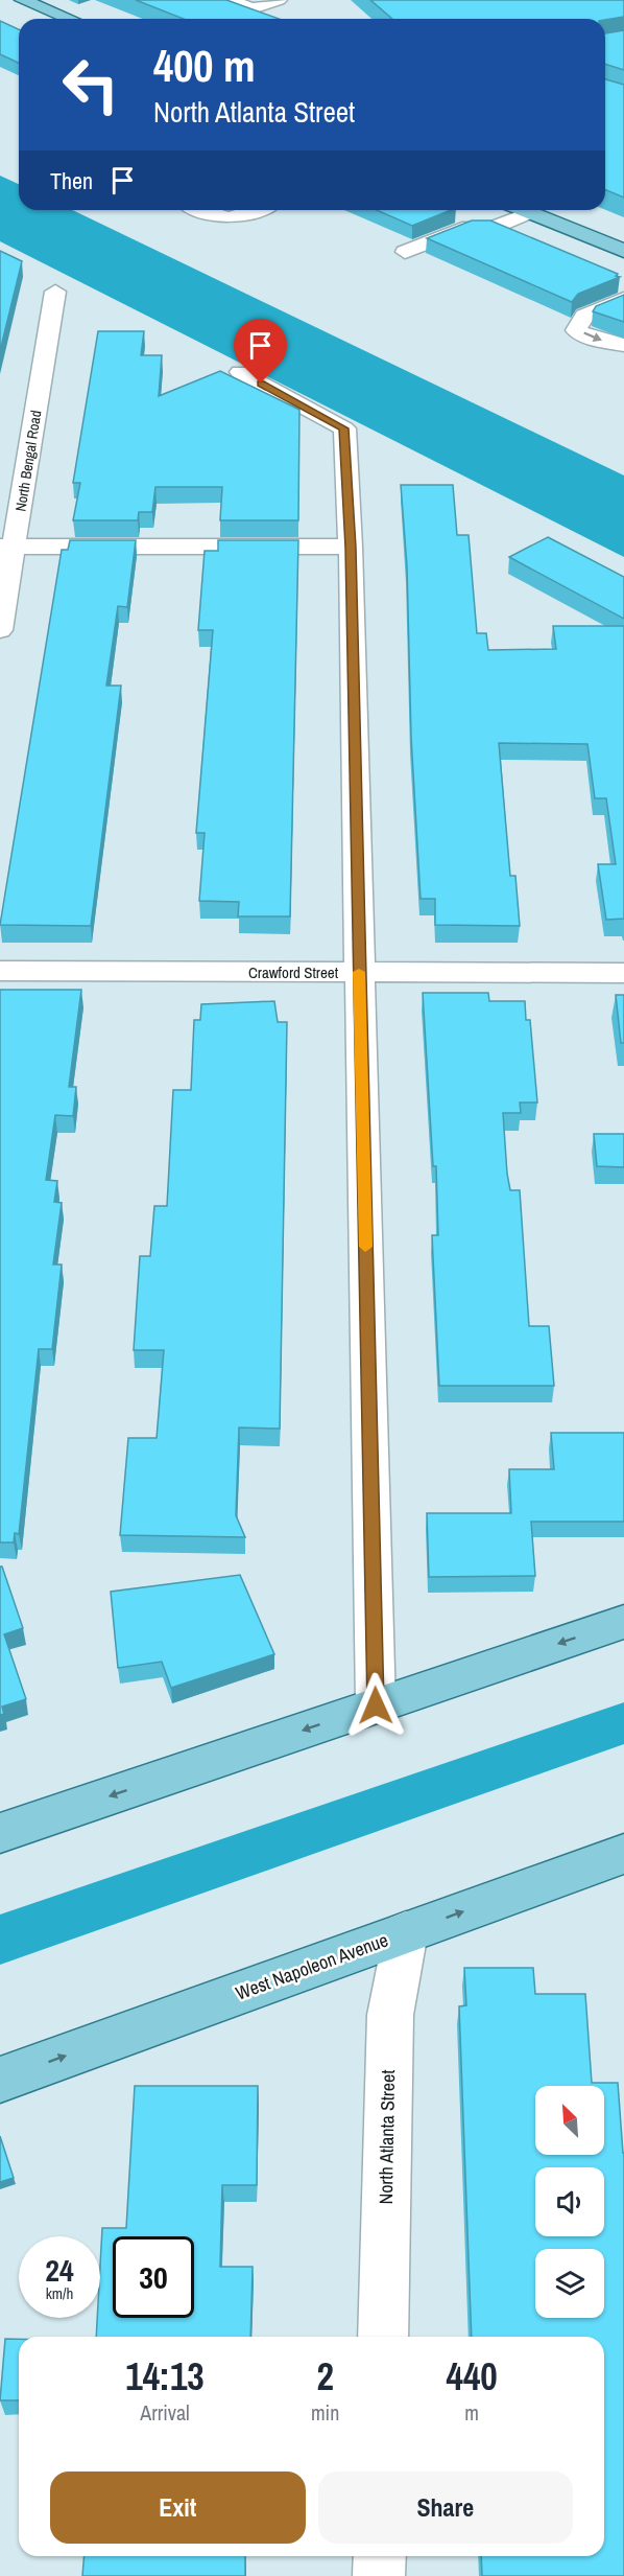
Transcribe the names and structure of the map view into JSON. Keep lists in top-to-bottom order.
{
  "streets": {
    "main road": ["West Napoleon Avenue"],
    "street": ["North Bengal Road", "Crawford Street", "North Atlanta Street"]
  },
  "crossings": [
    ["West Napoleon Avenue", "North Atlanta Street"]
  ],
  "north": "top left",
  "page": {
    "turn": ["400 m", "North Atlanta Street"],
    "then": "Then",
    "speed": "24 km/h",
    "limit": "30",
    "eta": [
      "14:13",
      "Arrival",
      "2",
      "min",
      "440",
      "m"
    ],
    "buttons": ["Exit", "Share"]
  }
}
